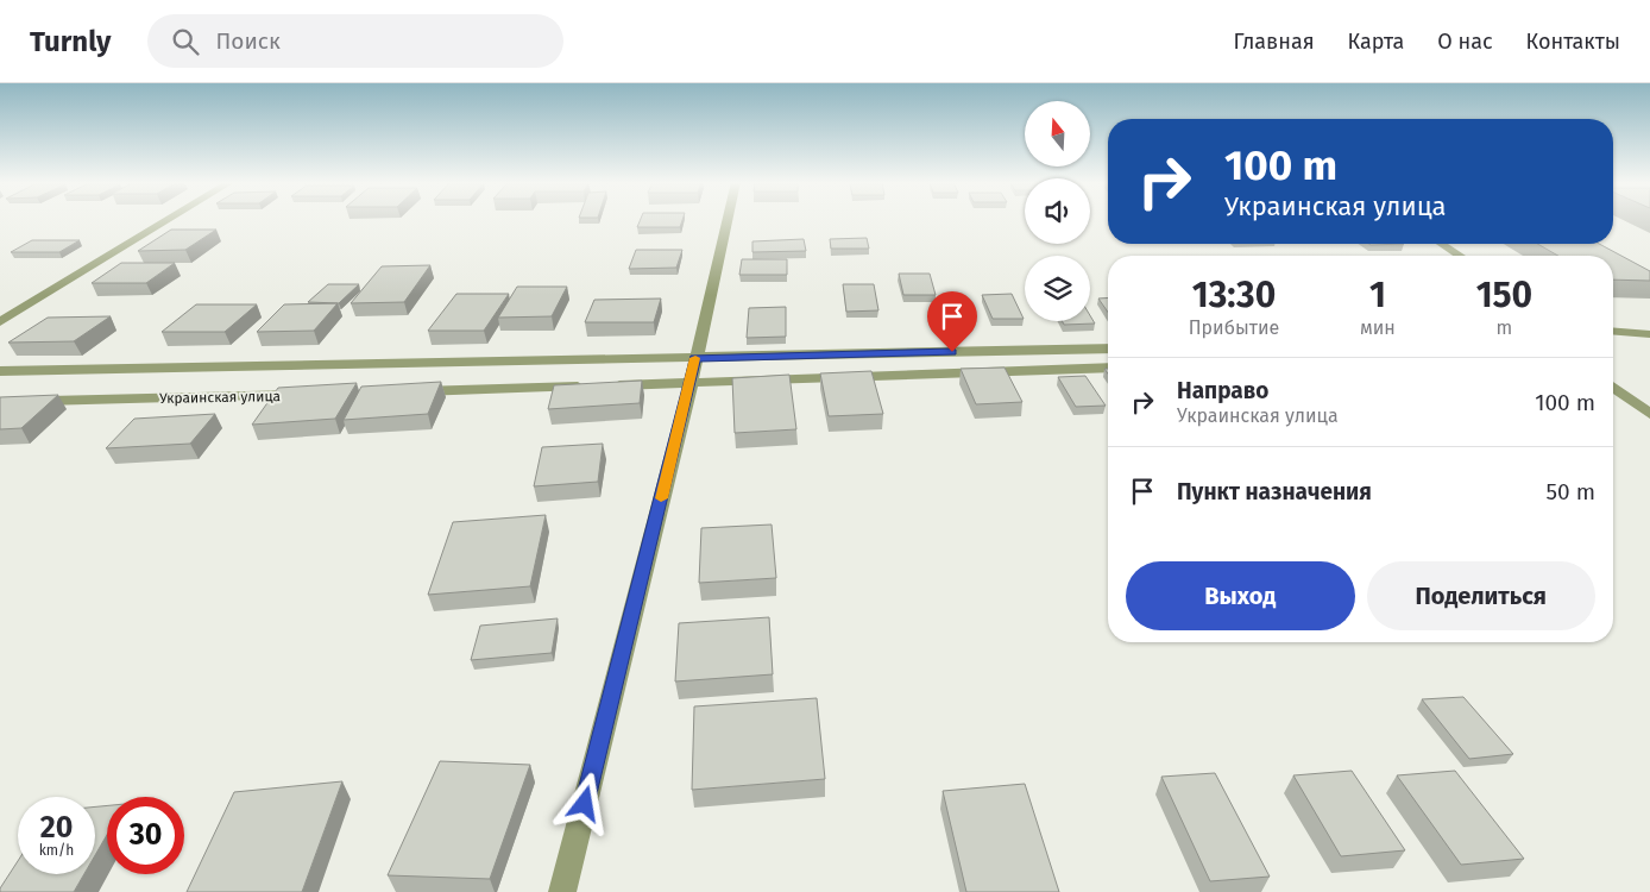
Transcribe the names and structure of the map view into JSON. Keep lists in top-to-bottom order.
{
  "streets": {
    "street": ["Украинская улица"]
  },
  "north": "top",
  "page": {
    "header": "Turnly",
    "search": "Поиск",
    "nav": [
      "Главная",
      "Карта",
      "О нас",
      "Контакты"
    ],
    "turn": ["100 m", "Украинская улица"],
    "eta": [
      "13:30",
      "Прибытие",
      "1",
      "мин",
      "150",
      "m"
    ],
    "list": [
      {
        "name": "Направо",
        "note": "Украинская улица",
        "value": "100 m"
      },
      {
        "name": "Пункт назначения",
        "value": "50 m"
      }
    ],
    "buttons": ["Выход", "Поделиться"],
    "speed": "20 km/h",
    "limit": "30"
  }
}
